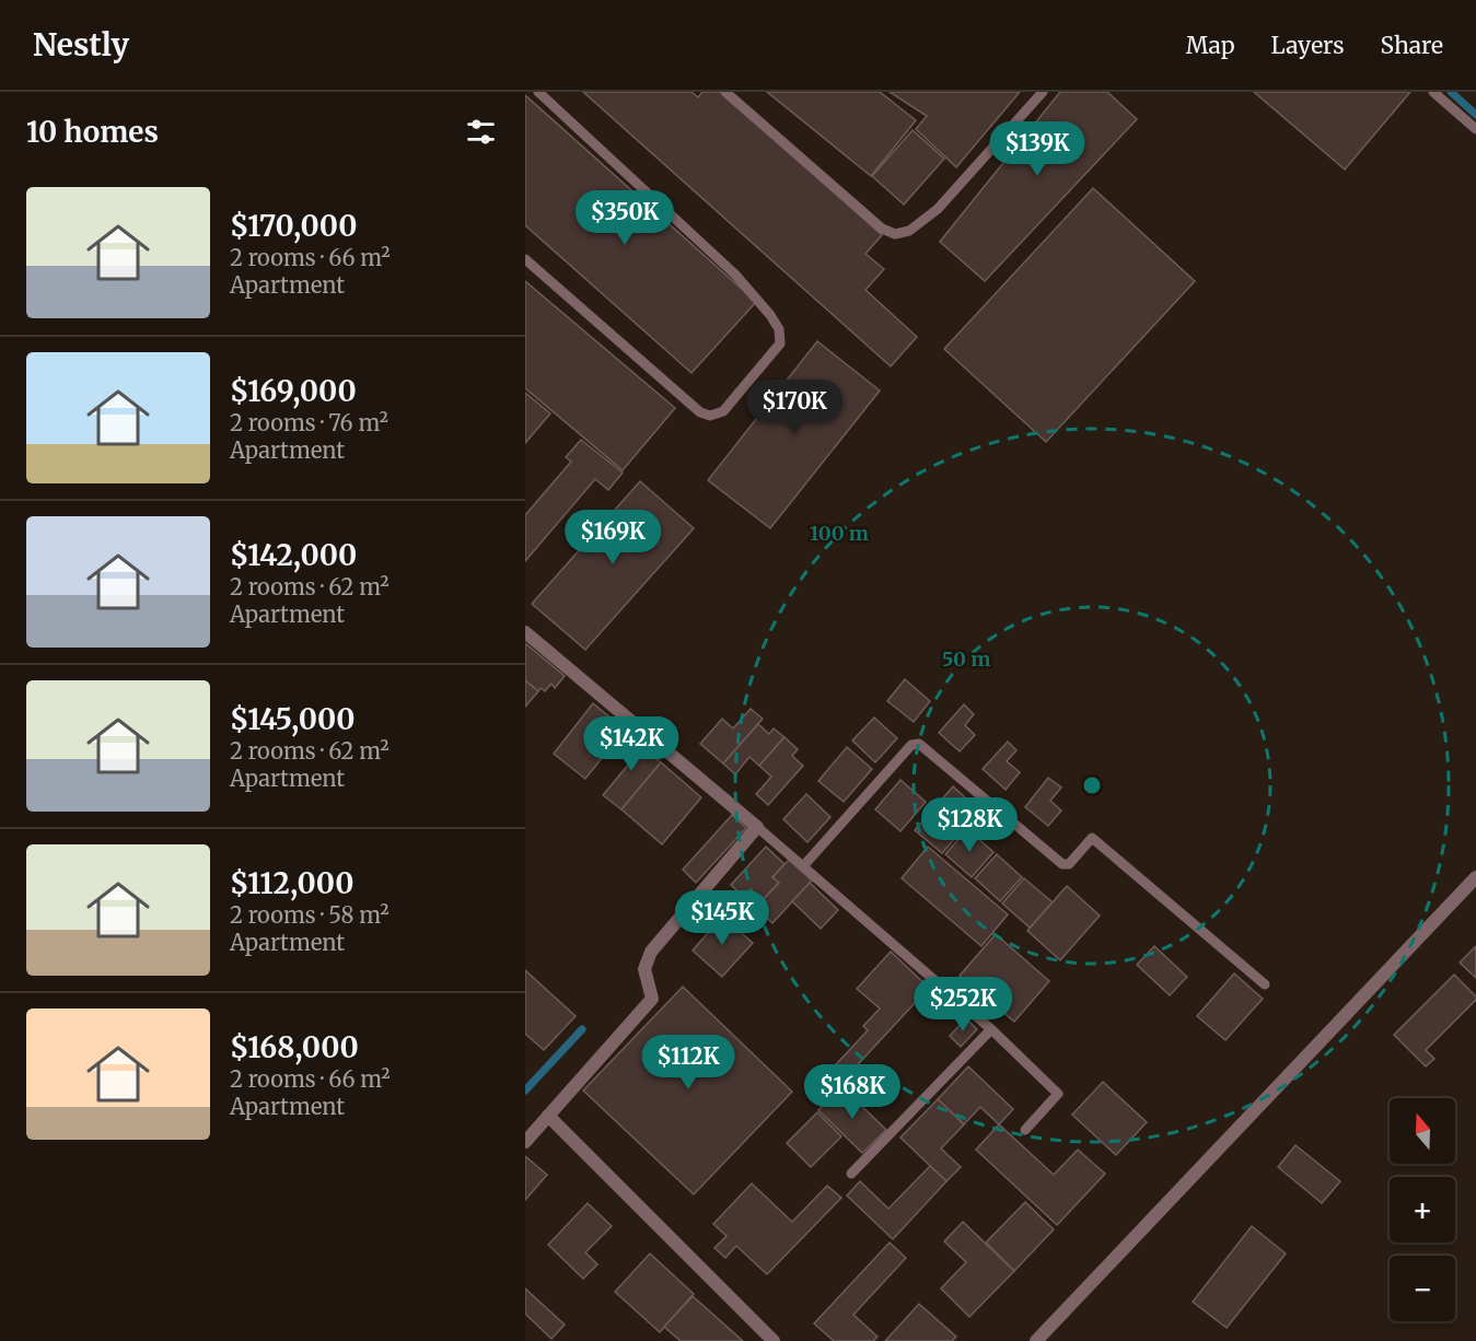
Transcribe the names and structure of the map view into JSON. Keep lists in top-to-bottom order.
{
  "north": "top",
  "page": {
    "header": "Nestly",
    "nav": ["Map", "Layers", "Share"],
    "heading": "10 homes",
    "price": [
      "$139K",
      "$350K",
      "$170K",
      "$169K",
      "$142K",
      "$128K",
      "$145K",
      "$252K",
      "$112K",
      "$168K"
    ],
    "list": [
      {
        "name": "$170,000",
        "note": "2 rooms · 66 m² · Apartment"
      },
      {
        "name": "$169,000",
        "note": "2 rooms · 76 m² · Apartment"
      },
      {
        "name": "$142,000",
        "note": "2 rooms · 62 m² · Apartment"
      },
      {
        "name": "$145,000",
        "note": "2 rooms · 62 m² · Apartment"
      },
      {
        "name": "$112,000",
        "note": "2 rooms · 58 m² · Apartment"
      },
      {
        "name": "$168,000",
        "note": "2 rooms · 66 m² · Apartment"
      }
    ],
    "map_buttons": ["+", "−"]
  },
  "rings": ["100 m", "50 m"]
}
